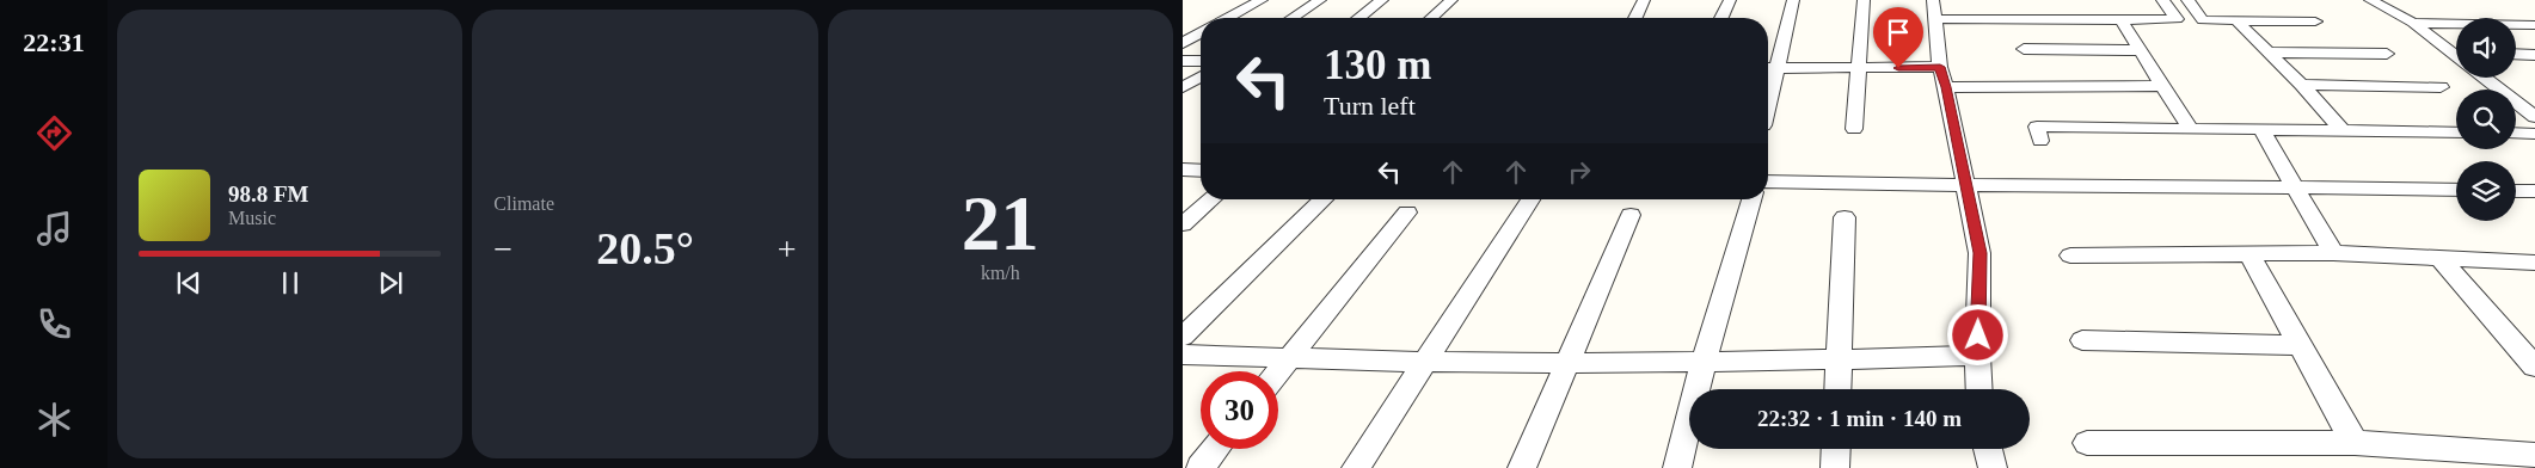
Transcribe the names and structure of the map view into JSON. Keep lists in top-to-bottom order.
{
  "page": {
    "tabs": "22:31",
    "tile": [
      "Climate",
      ["21", "km/h"]
    ],
    "turn": ["130 m", "Turn left"],
    "song": ["98.8 FM", "Music"],
    "heat": ["−", "20.5°", "+"],
    "limit": "30",
    "trip": "22:32 · 1 min · 140 m"
  }
}
